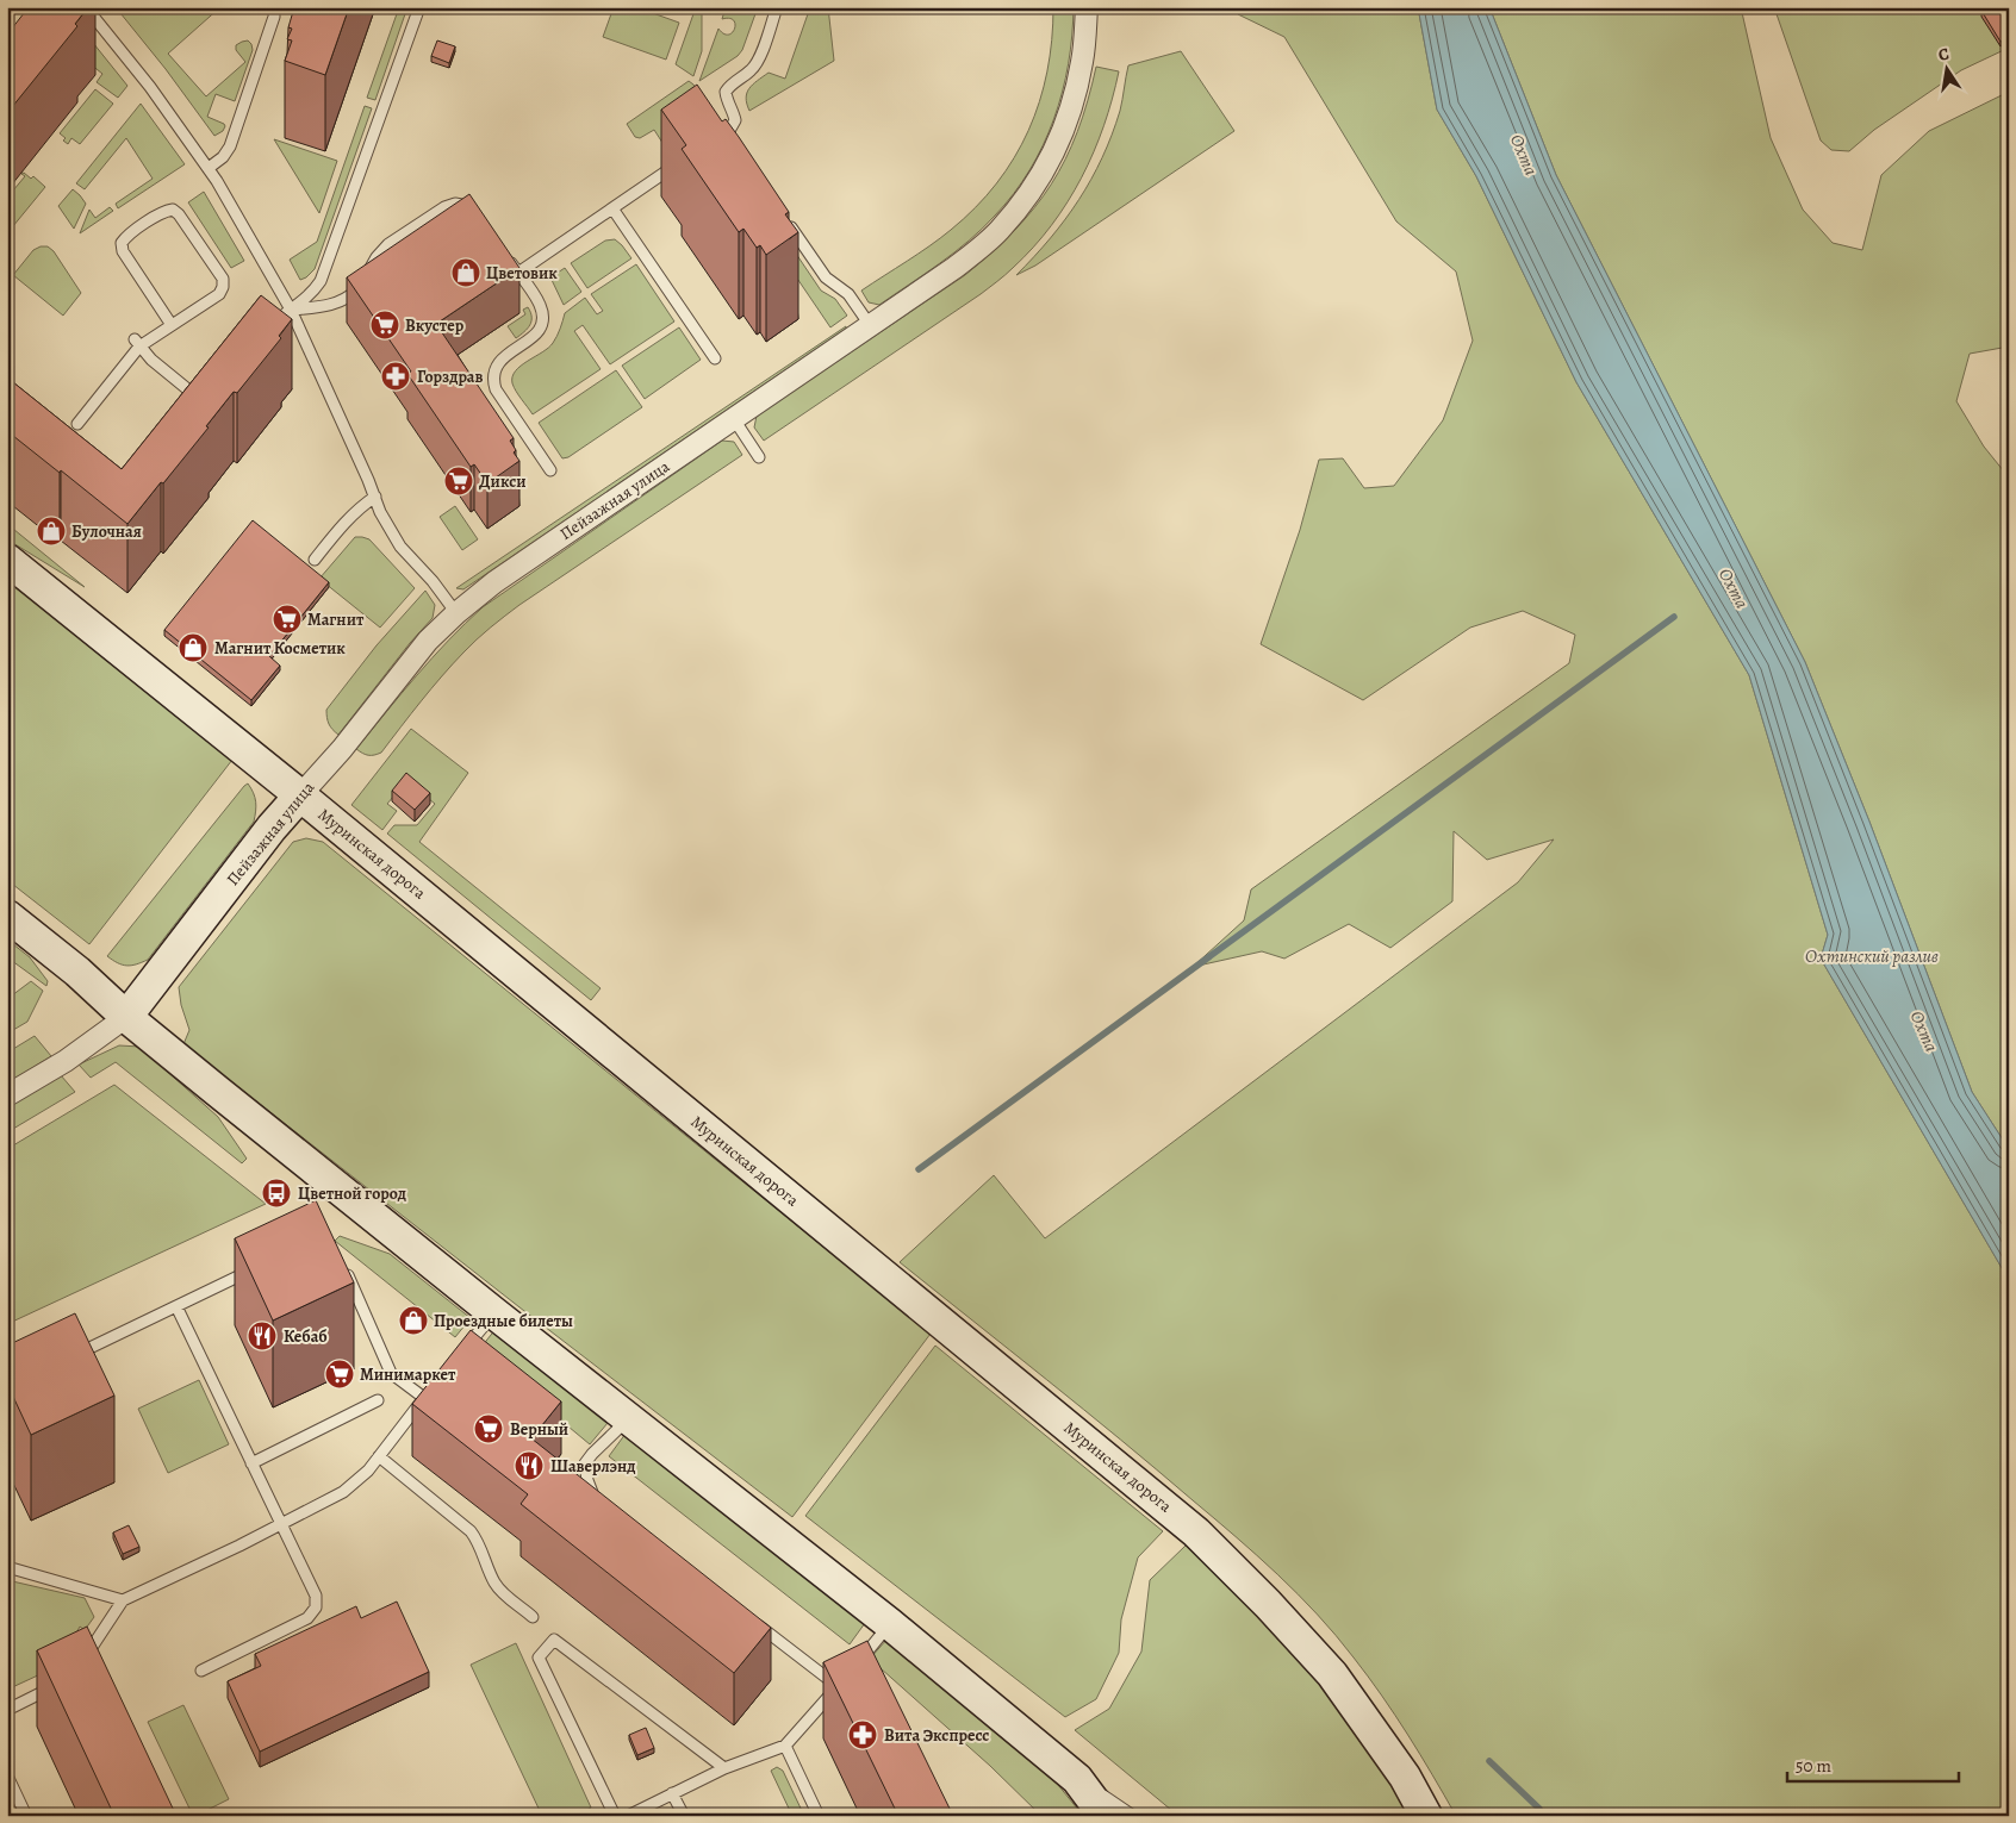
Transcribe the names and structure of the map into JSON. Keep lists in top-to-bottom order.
{
  "streets": {
    "street": ["Пейзажная улица", "Муринская дорога"]
  },
  "crossings": [
    ["Пейзажная улица", "Муринская дорога"]
  ],
  "water": ["Охта", "Охтинский разлив"],
  "places": {
    "shop": [
      "Цветовик",
      "Булочная",
      "Магнит Косметик",
      "Проездные билеты"
    ],
    "supermarket": [
      "Вкустер",
      "Дикси",
      "Магнит",
      "Минимаркет",
      "Верный"
    ],
    "pharmacy": ["Горздрав", "Вита Экспресс"],
    "bus stop": ["Цветной город"],
    "restaurant": ["Кебаб", "Шаверлэнд"]
  },
  "scale_bar": "50 m",
  "north": "top"
}
